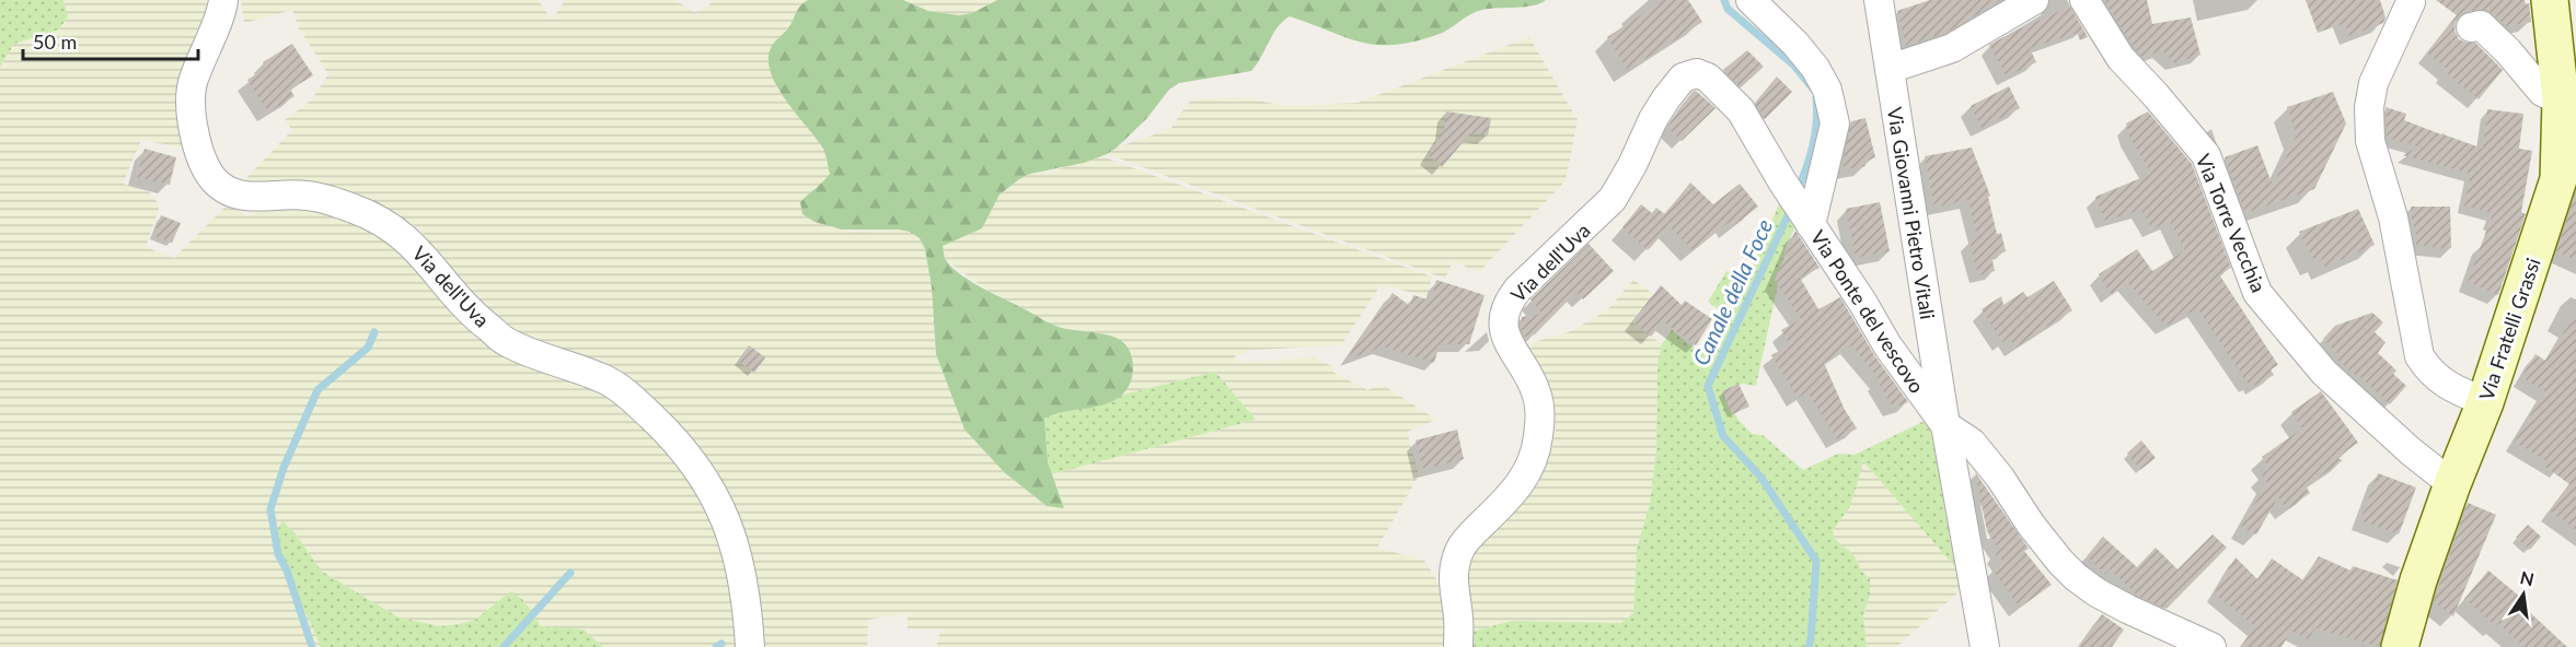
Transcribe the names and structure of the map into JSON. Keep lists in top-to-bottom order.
{
  "streets": {
    "street": [
      "Via Giovanni Pietro Vitali",
      "Via Torre Vecchia",
      "Via dell'Uva",
      "Via Ponte del vescovo",
      "Via Fratelli Grassi"
    ]
  },
  "crossings": [
    ["Via Giovanni Pietro Vitali", "Via Ponte del vescovo"],
    ["Via Torre Vecchia", "Via Fratelli Grassi"],
    ["Via dell'Uva", "Via Ponte del vescovo"]
  ],
  "water": ["Canale della Foce"],
  "scale_bar": "50 m",
  "north": "top"
}
